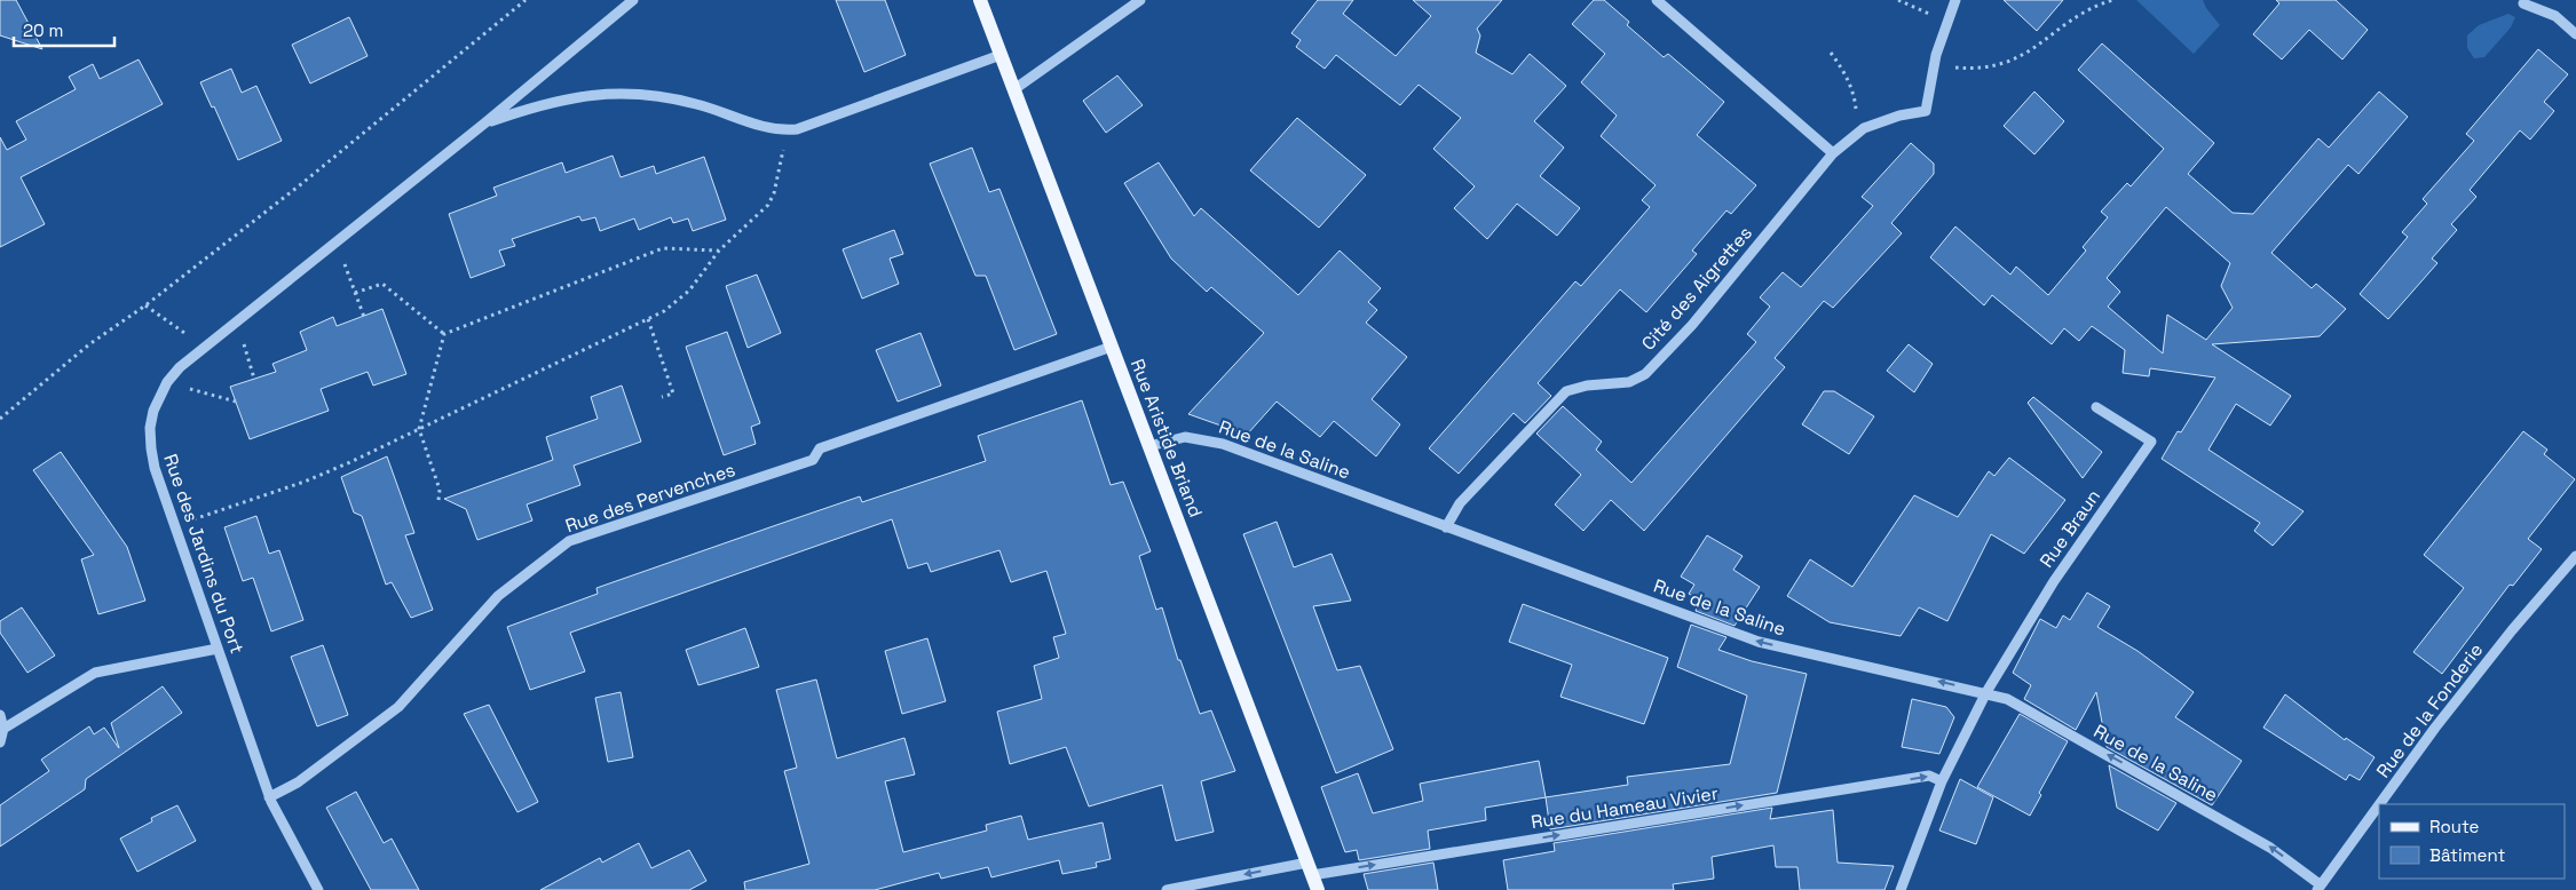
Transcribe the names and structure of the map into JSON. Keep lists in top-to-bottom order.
{
  "streets": {
    "main road": ["Rue Aristide Briand"],
    "street": [
      "Cité des Aigrettes",
      "Rue de la Saline",
      "Rue des Pervenches",
      "Rue Braun",
      "Rue des Jardins du Port",
      "Rue de la Fonderie",
      "Rue du Hameau Vivier"
    ]
  },
  "crossings": [
    ["Cité des Aigrettes", "Rue de la Saline"],
    ["Rue Aristide Briand", "Rue de la Saline"],
    ["Rue Aristide Briand", "Rue des Pervenches"],
    ["Rue Aristide Briand", "Rue des Jardins du Port"],
    ["Rue Aristide Briand", "Rue du Hameau Vivier"],
    ["Rue de la Saline", "Rue Braun"],
    ["Rue de la Saline", "Rue de la Fonderie"],
    ["Rue des Pervenches", "Rue des Jardins du Port"]
  ],
  "one_way": ["Rue de la Saline", "Rue du Hameau Vivier"],
  "legend": ["Route", "Bâtiment"],
  "scale_bar": "20 m"
}
